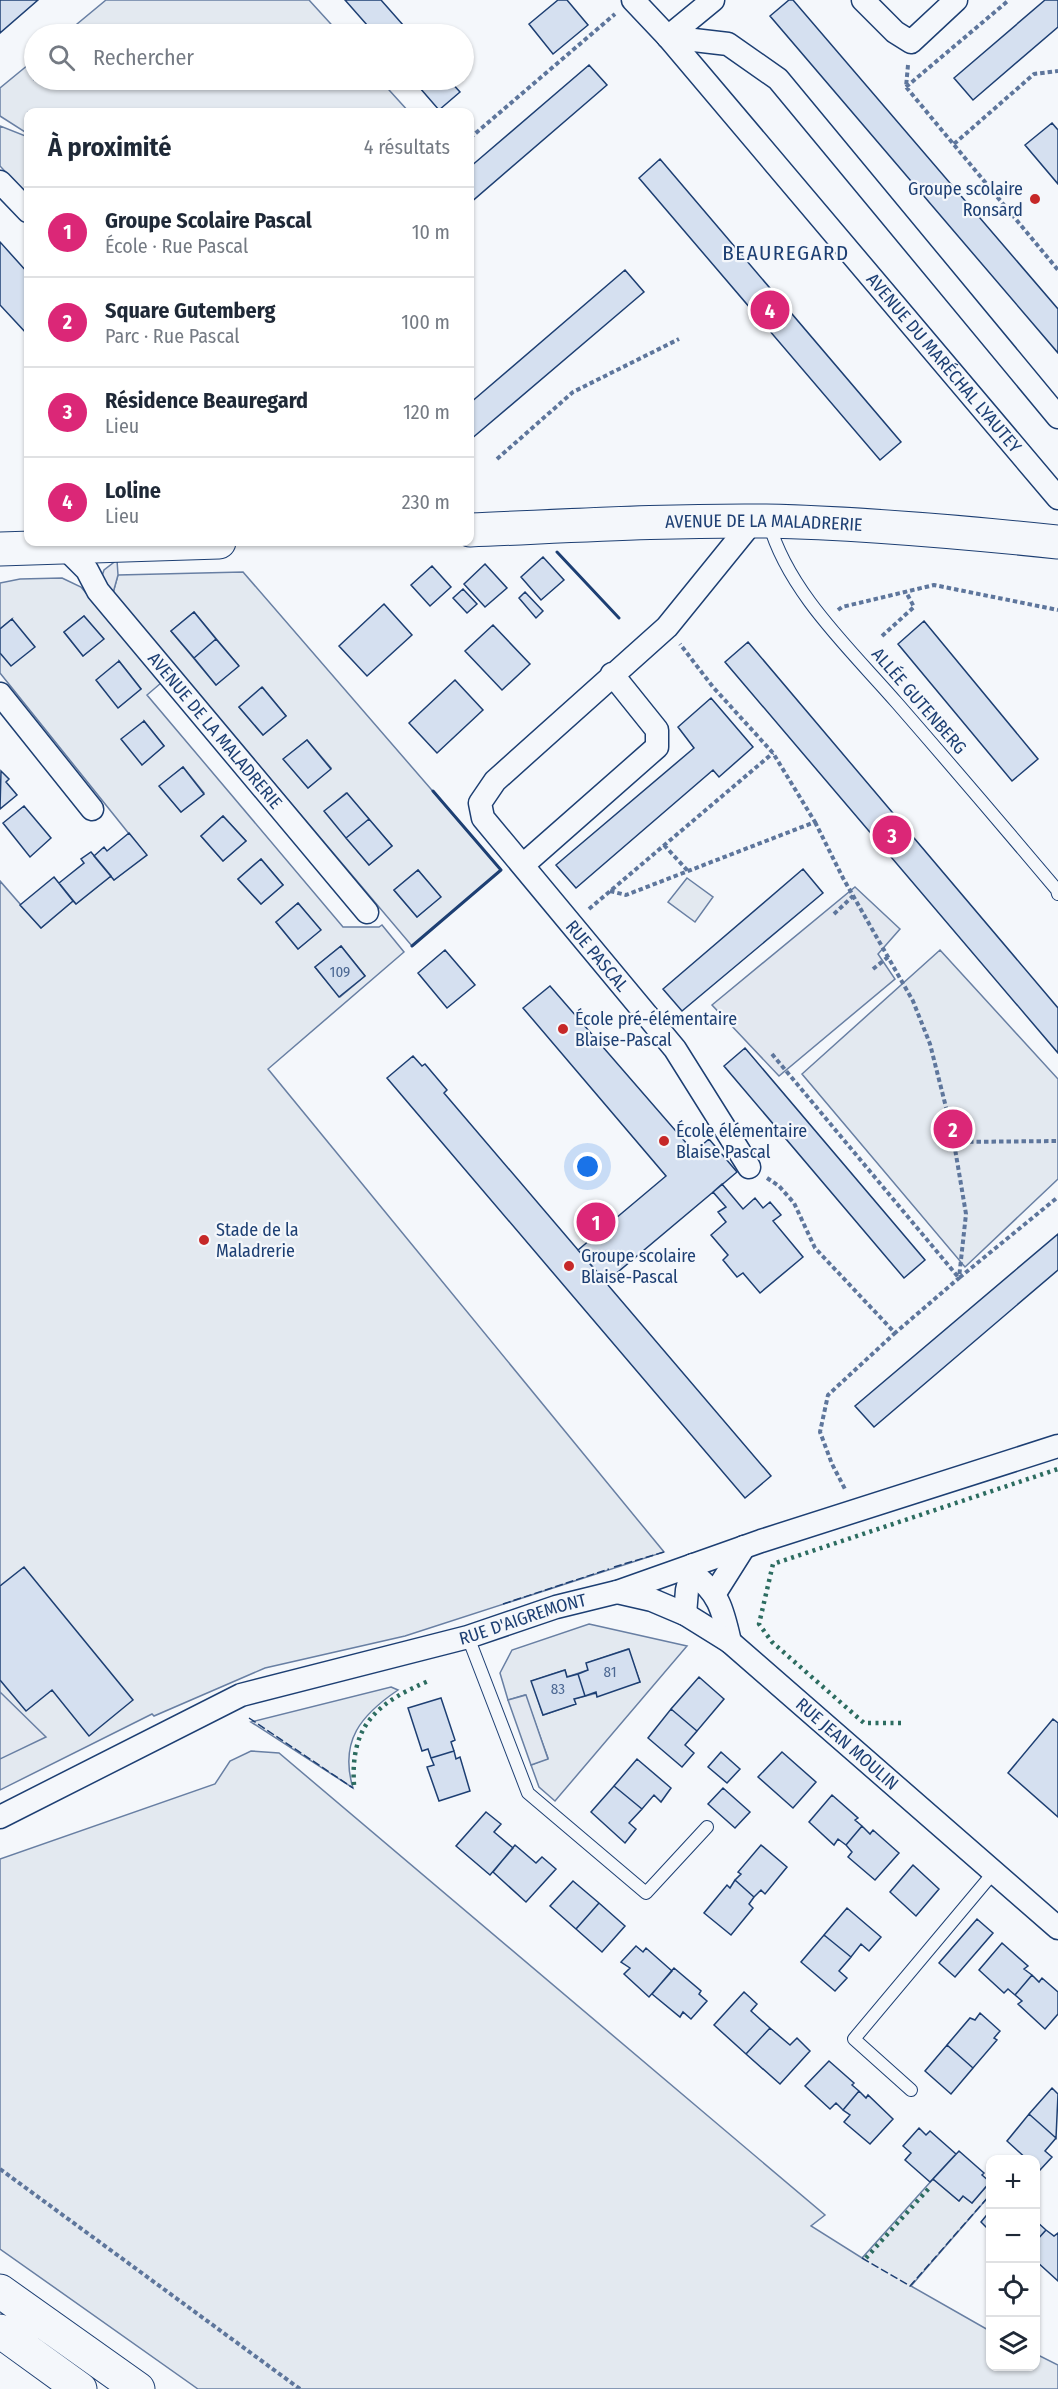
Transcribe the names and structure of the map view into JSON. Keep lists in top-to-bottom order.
{
  "streets": {
    "main road": ["AVENUE DE LA MALADRERIE"],
    "street": [
      "AVENUE DU MARÉCHAL LYAUTEY",
      "RUE PASCAL",
      "RUE D'AIGREMONT",
      "RUE JEAN MOULIN"
    ],
    "lane": ["ALLÉE GUTENBERG"]
  },
  "crossings": [
    ["AVENUE DE LA MALADRERIE", "ALLÉE GUTENBERG"],
    ["AVENUE DE LA MALADRERIE", "RUE PASCAL"],
    ["ALLÉE GUTENBERG", "RUE PASCAL"],
    ["RUE D'AIGREMONT", "RUE JEAN MOULIN"]
  ],
  "districts": ["BEAUREGARD"],
  "places": [
    "Groupe scolaire Ronsard",
    "École pré-élémentaire Blaise-Pascal",
    "École élémentaire Blaise Pascal",
    "Stade de la Maladrerie",
    "Groupe scolaire Blaise-Pascal"
  ],
  "house_numbers": ["109", "81", "83"],
  "page": {
    "search": "Rechercher",
    "heading": ["À proximité", "4 résultats"],
    "list": [
      {
        "mark": "1",
        "name": "Groupe Scolaire Pascal",
        "note": "École · Rue Pascal",
        "value": "10 m"
      },
      {
        "mark": "2",
        "name": "Square Gutemberg",
        "note": "Parc · Rue Pascal",
        "value": "100 m"
      },
      {
        "mark": "3",
        "name": "Résidence Beauregard",
        "note": "Lieu",
        "value": "120 m"
      },
      {
        "mark": "4",
        "name": "Loline",
        "note": "Lieu",
        "value": "230 m"
      }
    ],
    "pins": [
      "4",
      "3",
      "2",
      "1"
    ],
    "map_buttons": ["+", "−"]
  }
}
